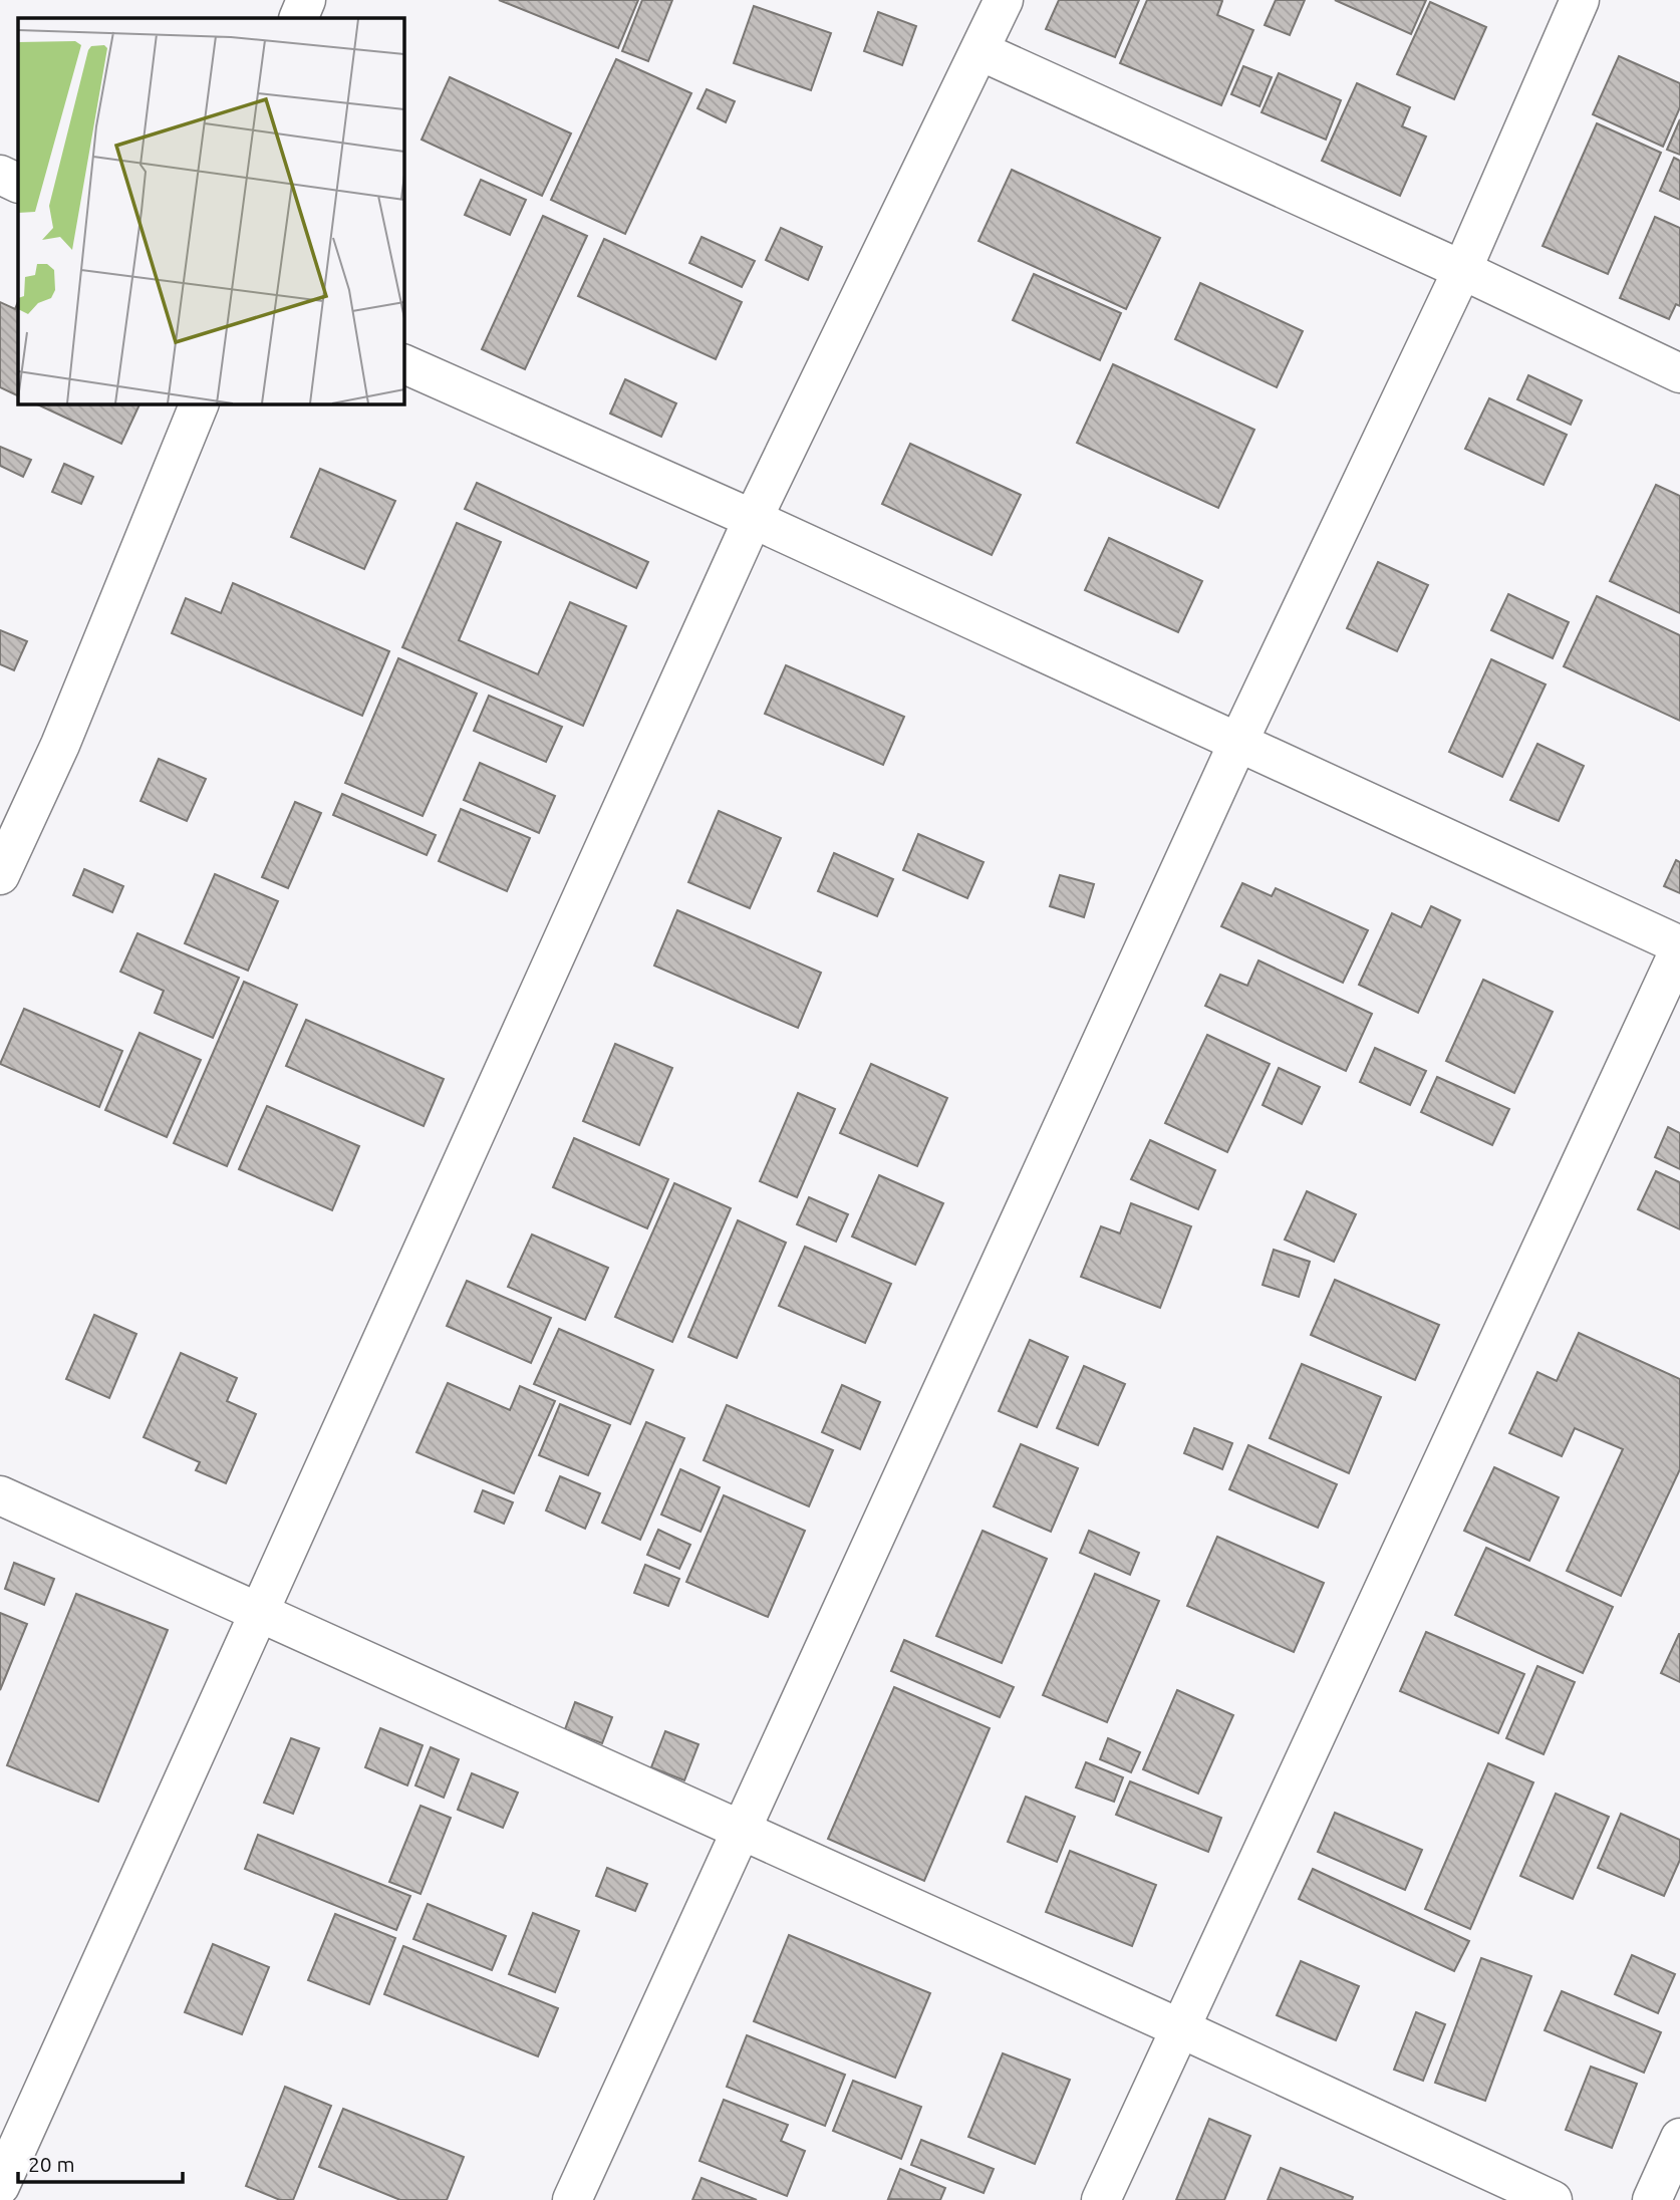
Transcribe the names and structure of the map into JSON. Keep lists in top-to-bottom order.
{
  "scale_bar": "20 m"
}
